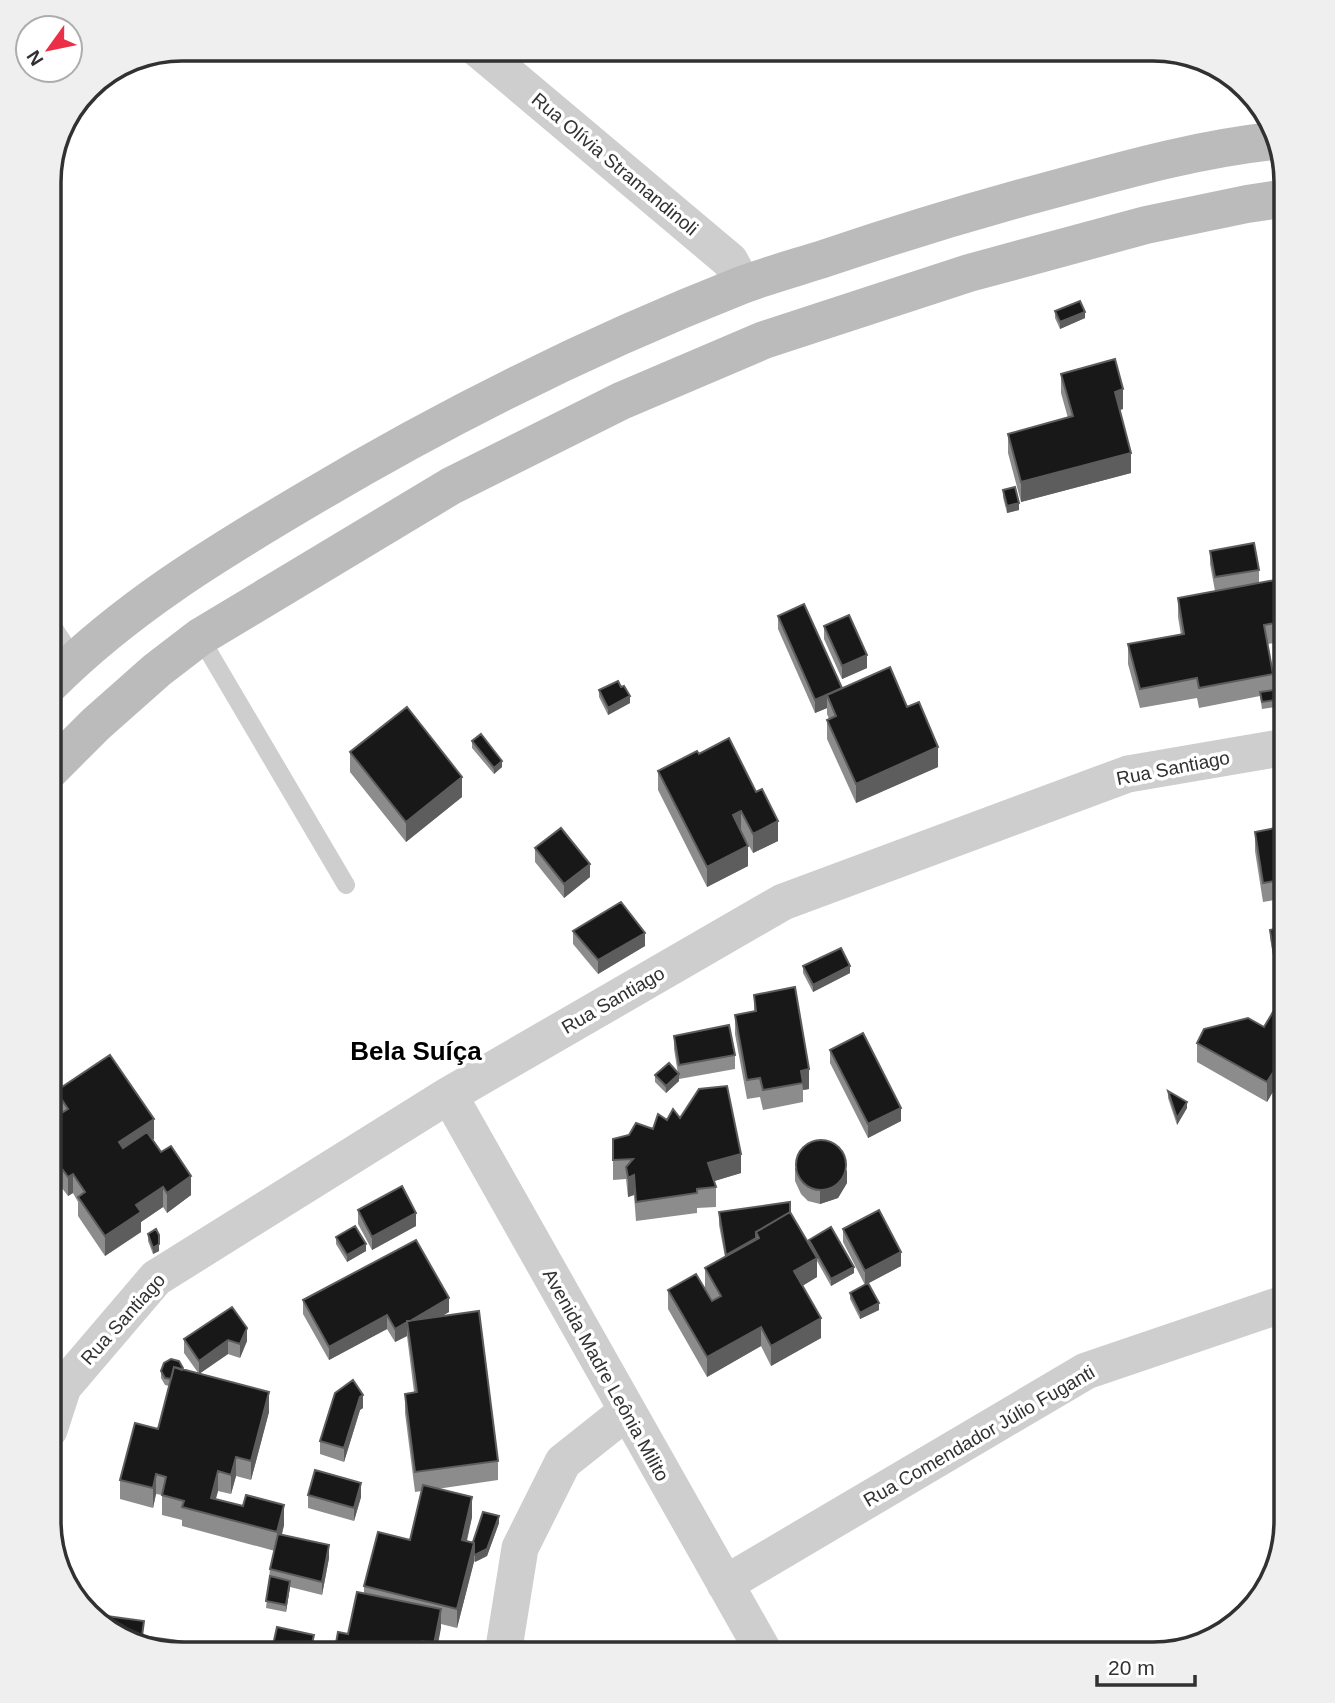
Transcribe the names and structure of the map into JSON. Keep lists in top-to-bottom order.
{
  "streets": {
    "street": [
      "Rua Olívia Stramandinoli",
      "Rua Santiago",
      "Avenida Madre Leônia Milito",
      "Rua Comendador Júlio Fuganti"
    ]
  },
  "crossings": [
    ["Rua Santiago", "Avenida Madre Leônia Milito"],
    ["Avenida Madre Leônia Milito", "Rua Comendador Júlio Fuganti"]
  ],
  "districts": ["Bela Suíça"],
  "scale_bar": "20 m",
  "north": "bottom left"
}
